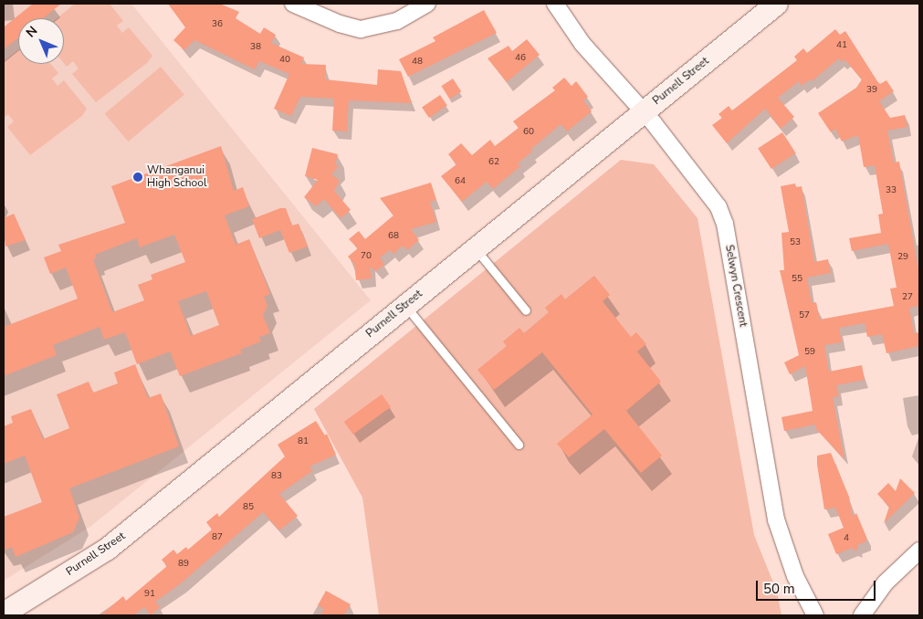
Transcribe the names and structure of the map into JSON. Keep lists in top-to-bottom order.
{
  "streets": {
    "main road": ["Purnell Street"],
    "street": ["Selwyn Crescent"]
  },
  "crossings": [
    ["Purnell Street", "Selwyn Crescent"]
  ],
  "places": ["Whanganui High School"],
  "house_numbers": [
    "36",
    "41",
    "38",
    "46",
    "40",
    "48",
    "39",
    "60",
    "62",
    "64",
    "33",
    "68",
    "53",
    "70",
    "29",
    "55",
    "27",
    "57",
    "59",
    "81",
    "83",
    "85",
    "87",
    "4",
    "89",
    "91"
  ],
  "scale_bar": "50 m",
  "north": "top left"
}
